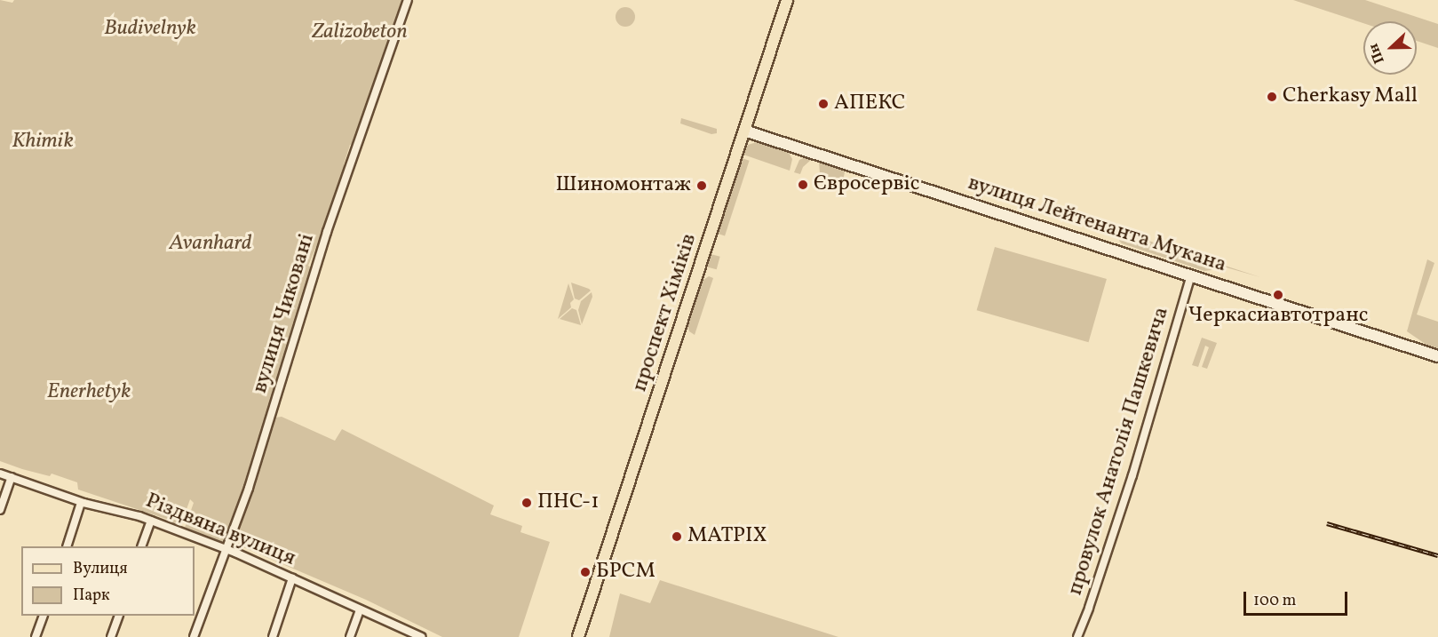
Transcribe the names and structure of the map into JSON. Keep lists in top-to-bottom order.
{
  "streets": {
    "main road": ["вулиця Лейтенанта Мукана", "проспект Хіміків"],
    "street": ["вулиця Чиковані", "провулок Анатолія Пашкевича", "Різдвяна вулиця"]
  },
  "crossings": [
    ["вулиця Лейтенанта Мукана", "проспект Хіміків"],
    ["вулиця Лейтенанта Мукана", "провулок Анатолія Пашкевича"],
    ["вулиця Чиковані", "Різдвяна вулиця"]
  ],
  "parks": [
    "Budivelnyk",
    "Zalizobeton",
    "Khimik",
    "Avanhard",
    "Enerhetyk"
  ],
  "places": [
    "Cherkasy Mall",
    "АПЕКС",
    "Євросервіс",
    "Шиномонтаж",
    "Черкасиавтотранс",
    "ПНС-1",
    "МАТРІХ",
    "БРСМ"
  ],
  "legend": ["Вулиця", "Парк"],
  "scale_bar": "100 m",
  "north": "left"
}
